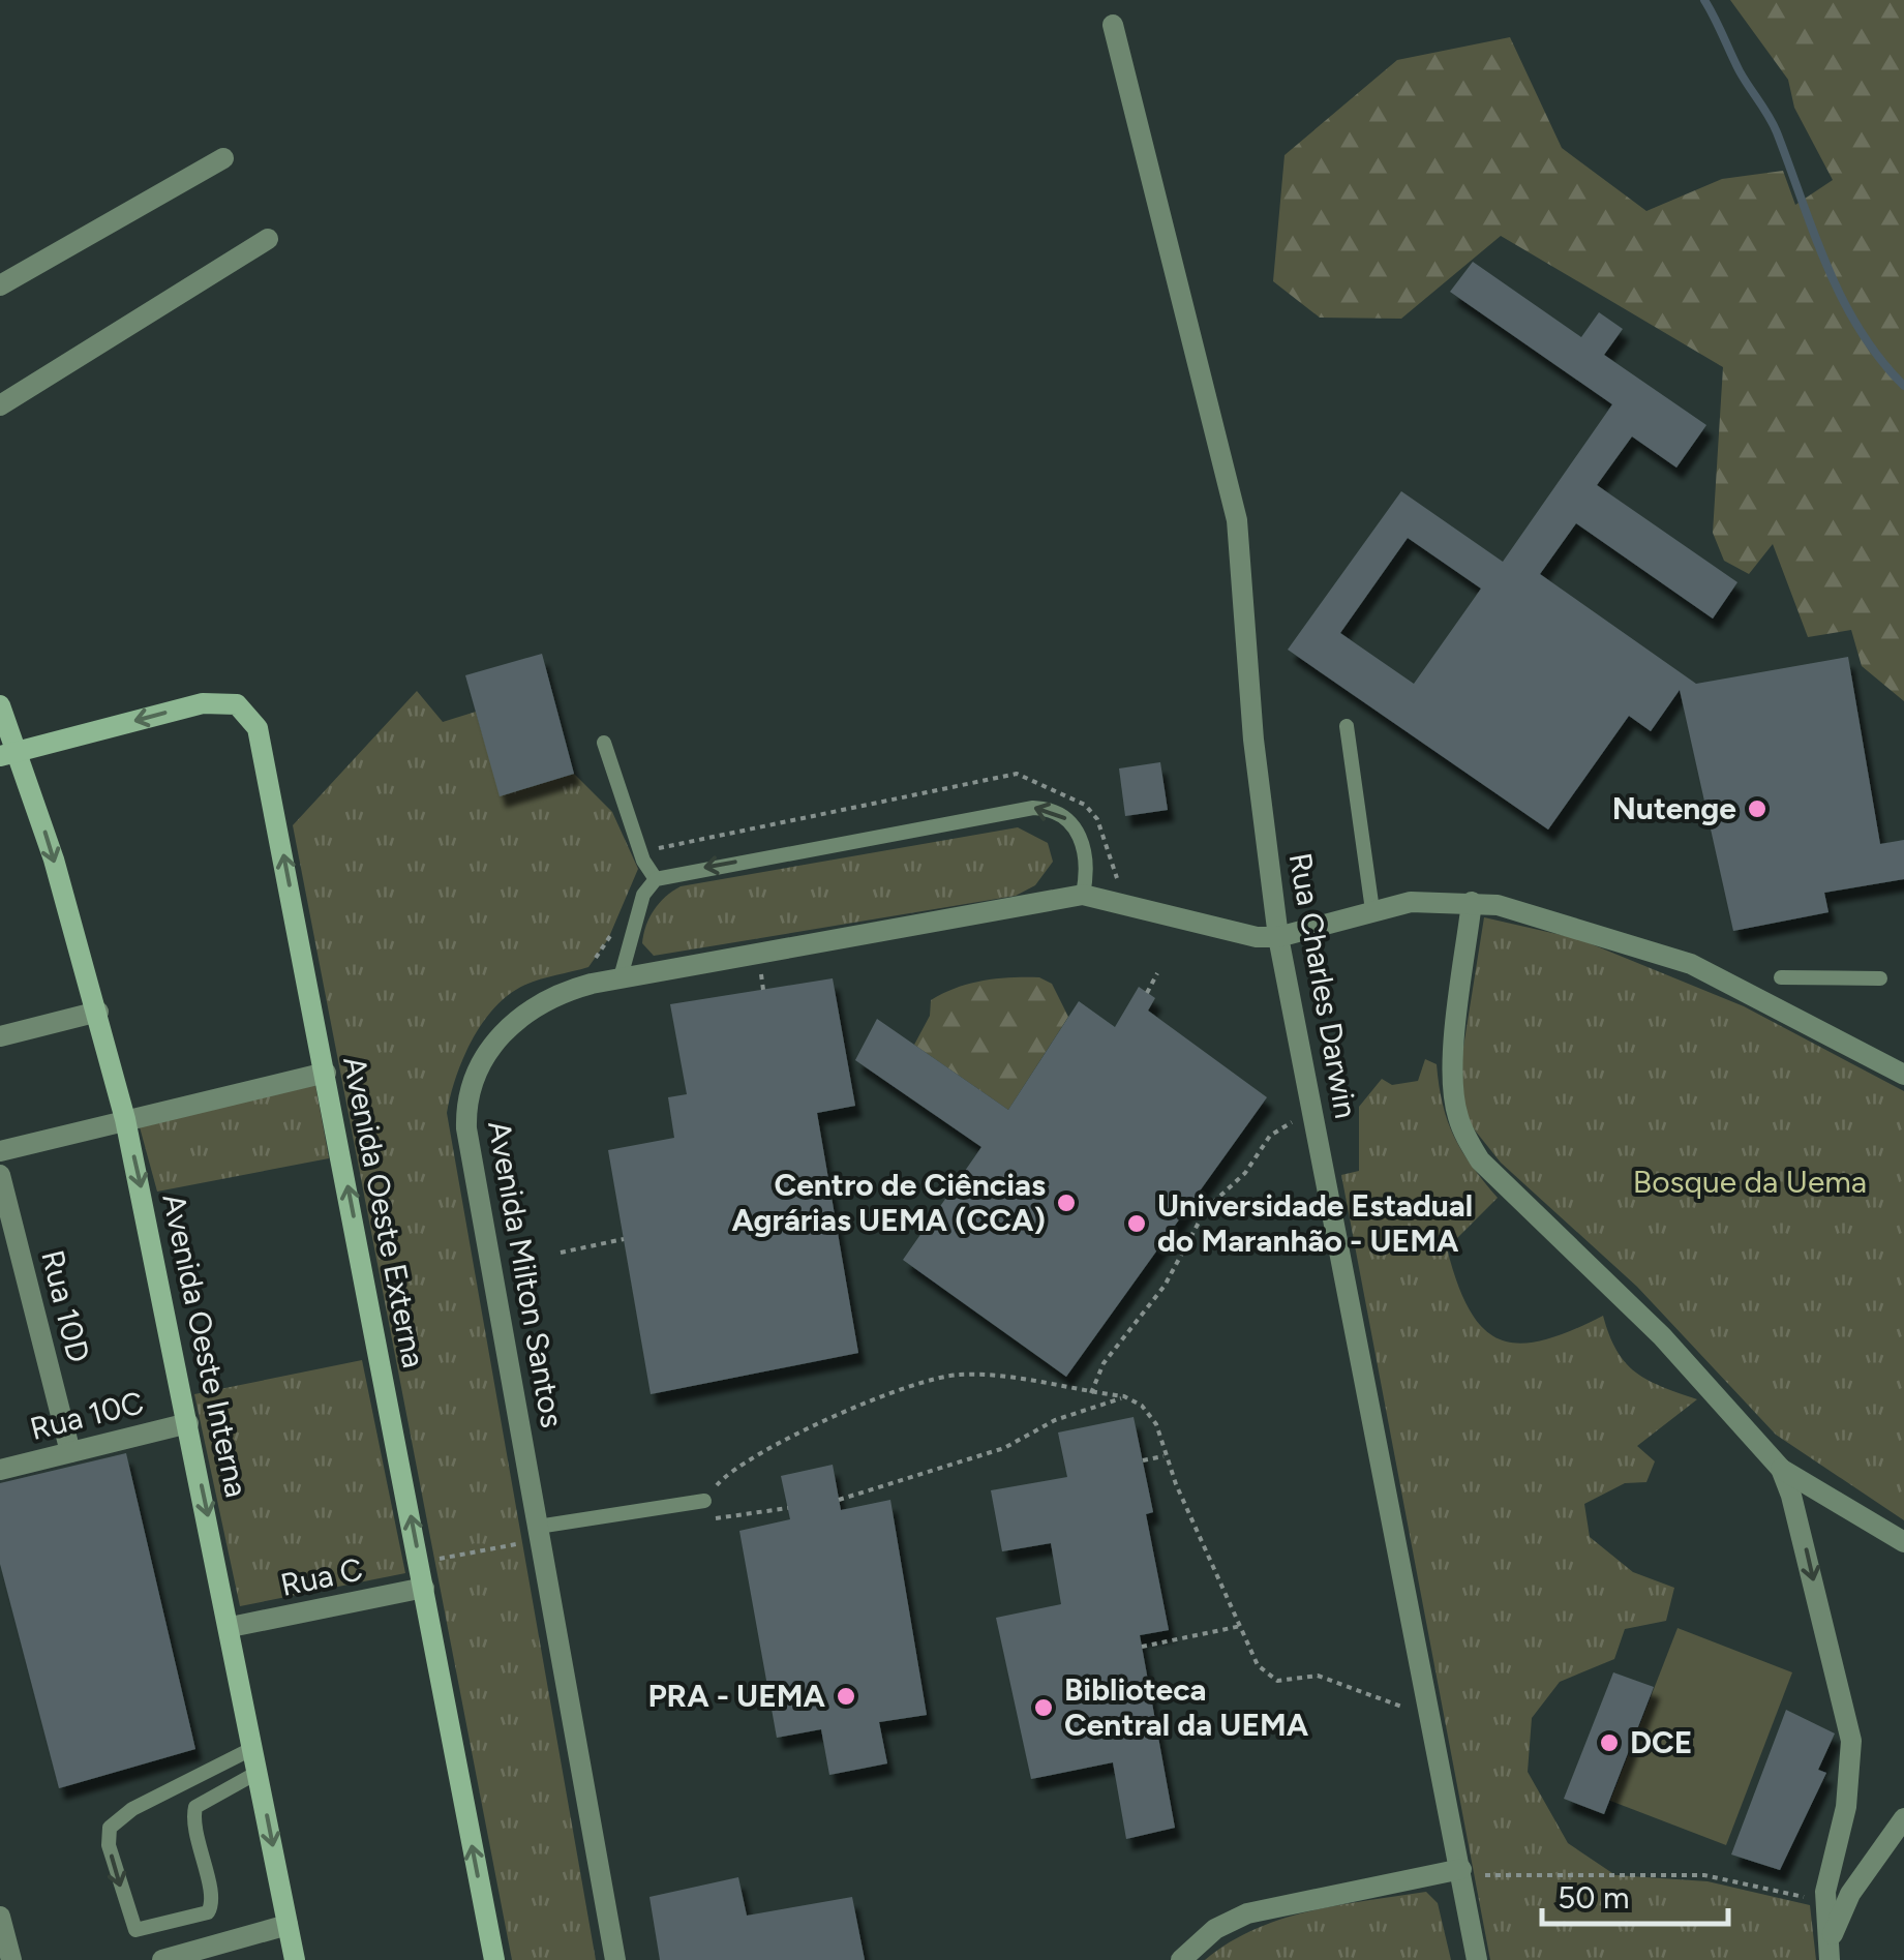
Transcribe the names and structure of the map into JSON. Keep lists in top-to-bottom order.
{
  "streets": {
    "street": [
      "Rua Charles Darwin",
      "Avenida Oeste Externa",
      "Avenida Milton Santos",
      "Rua 10D",
      "Avenida Oeste Interna",
      "Rua 10C",
      "Rua C"
    ]
  },
  "crossings": [
    ["Rua Charles Darwin", "Avenida Milton Santos"],
    ["Avenida Oeste Externa", "Avenida Oeste Interna"],
    ["Avenida Oeste Externa", "Rua C"],
    ["Rua 10D", "Rua 10C"],
    ["Avenida Oeste Interna", "Rua 10C"],
    ["Avenida Oeste Interna", "Rua C"]
  ],
  "one_way": ["Avenida Oeste Externa", "Avenida Oeste Interna"],
  "parks": ["Bosque da Uema"],
  "places": [
    "Nutenge",
    "Centro de Ciências Agrárias UEMA (CCA)",
    "Universidade Estadual do Maranhão - UEMA",
    "PRA - UEMA",
    "Biblioteca Central da UEMA",
    "DCE"
  ],
  "scale_bar": "50 m"
}
